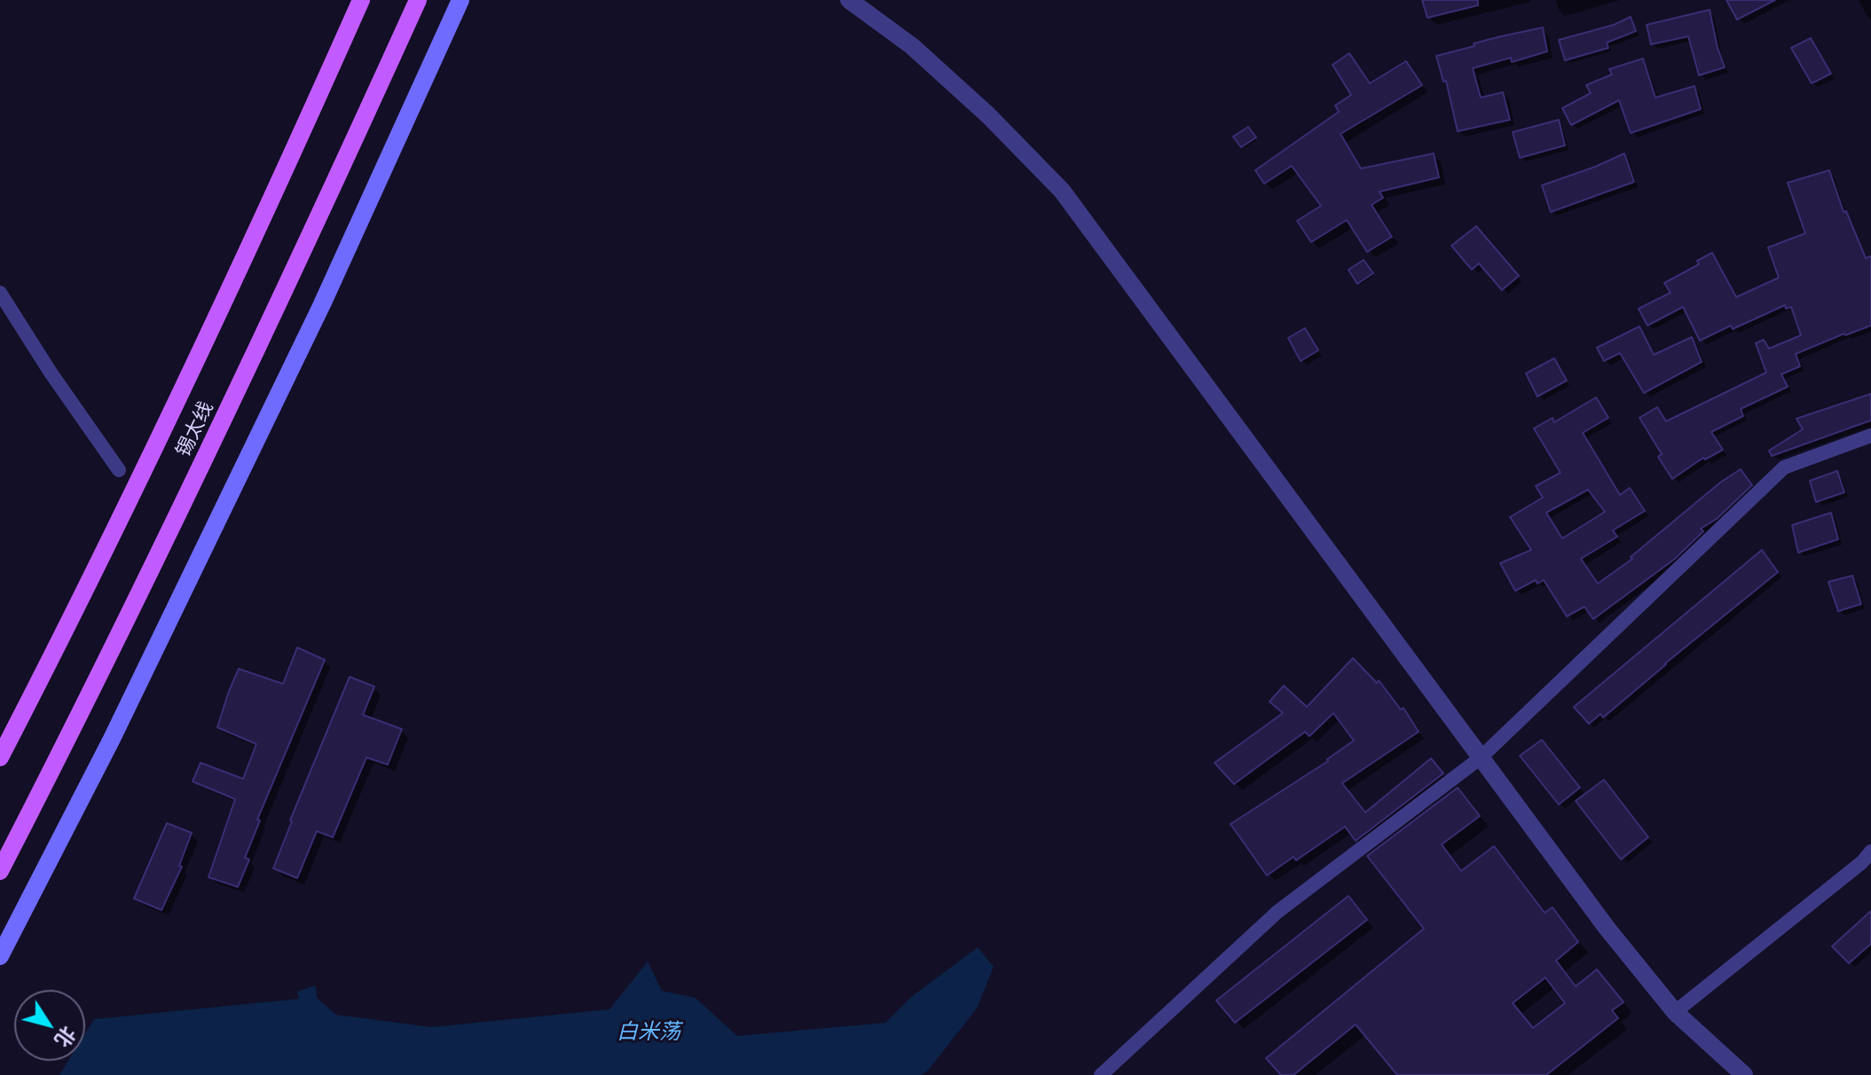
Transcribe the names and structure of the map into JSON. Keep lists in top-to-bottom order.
{
  "streets": {
    "main road": ["锡太线"]
  },
  "water": ["白米荡"],
  "north": "bottom right"
}
